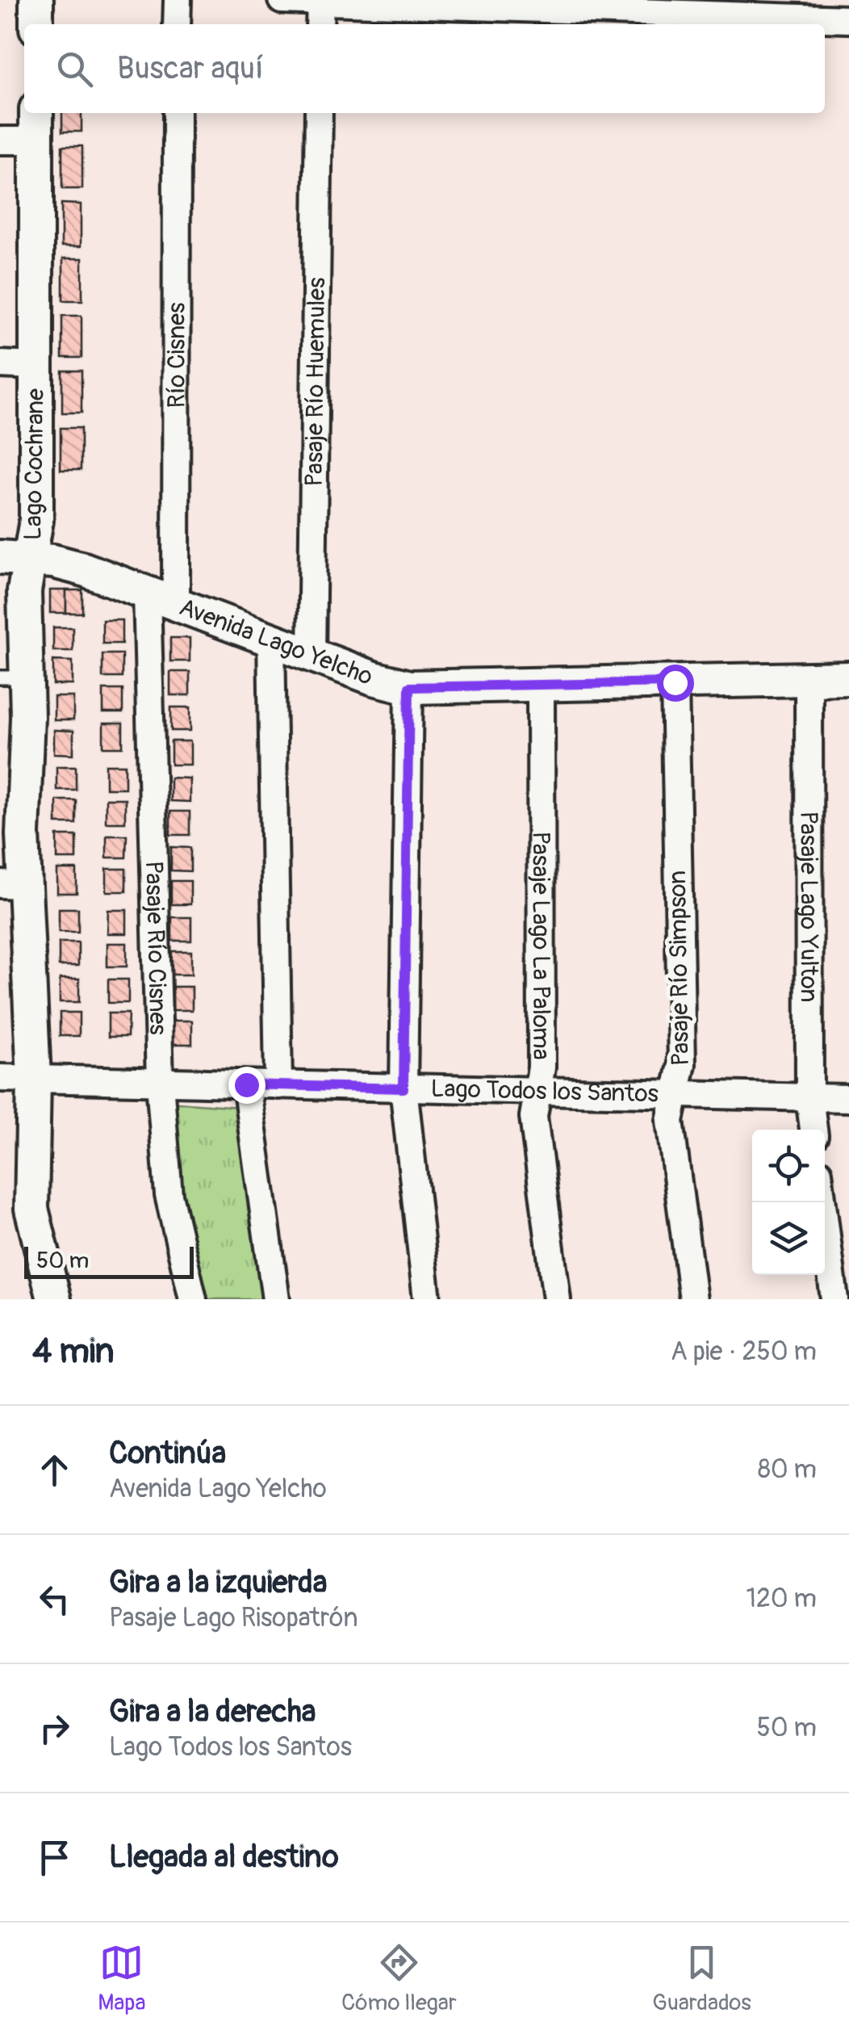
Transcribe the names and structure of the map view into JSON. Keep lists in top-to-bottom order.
{
  "streets": {
    "street": [
      "Río Cisnes",
      "Pasaje Río Huemules",
      "Lago Cochrane",
      "Avenida Lago Yelcho",
      "Pasaje Lago Yulton",
      "Pasaje Lago La Paloma",
      "Pasaje Río Cisnes",
      "Pasaje Río Simpson",
      "Lago Todos los Santos"
    ]
  },
  "crossings": [
    ["Río Cisnes", "Avenida Lago Yelcho"],
    ["Río Cisnes", "Pasaje Río Cisnes"],
    ["Pasaje Río Huemules", "Avenida Lago Yelcho"],
    ["Lago Cochrane", "Avenida Lago Yelcho"],
    ["Lago Cochrane", "Lago Todos los Santos"],
    ["Avenida Lago Yelcho", "Pasaje Lago Yulton"],
    ["Avenida Lago Yelcho", "Pasaje Lago La Paloma"],
    ["Avenida Lago Yelcho", "Pasaje Río Cisnes"],
    ["Avenida Lago Yelcho", "Pasaje Río Simpson"],
    ["Pasaje Lago Yulton", "Lago Todos los Santos"],
    ["Pasaje Lago La Paloma", "Lago Todos los Santos"],
    ["Pasaje Río Cisnes", "Lago Todos los Santos"],
    ["Pasaje Río Simpson", "Lago Todos los Santos"]
  ],
  "scale_bar": "50 m",
  "page": {
    "search": "Buscar aquí",
    "scale": "50 m",
    "heading": ["4 min", "A pie · 250 m"],
    "list": [
      ["Continúa", "Avenida Lago Yelcho", "80 m"],
      ["Gira a la izquierda", "Pasaje Lago Risopatrón", "120 m"],
      ["Gira a la derecha", "Lago Todos los Santos", "50 m"],
      "Llegada al destino"
    ],
    "nav": ["Mapa", "Cómo llegar", "Guardados"]
  }
}
